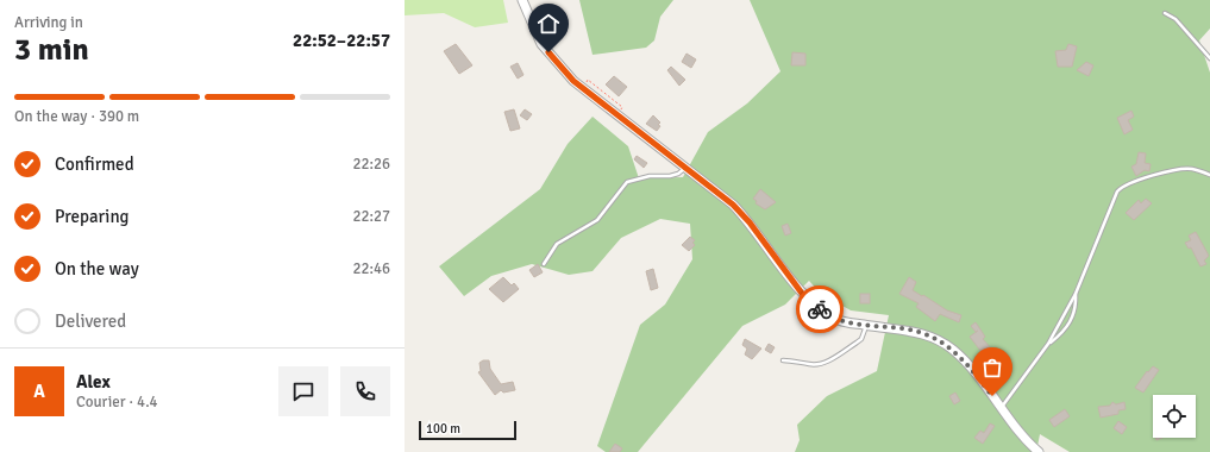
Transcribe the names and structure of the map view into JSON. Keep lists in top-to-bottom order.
{
  "scale_bar": "100 m",
  "page": {
    "heading": ["3 min", "Arriving in", "22:52–22:57"],
    "panel": ["Alex", "Courier · 4.4"],
    "bar": "On the way · 390 m",
    "list": [
      ["Confirmed", "22:26"],
      ["Preparing", "22:27"],
      ["On the way", "22:46"],
      "Delivered"
    ],
    "round": "A",
    "scale": "100 m"
  }
}
